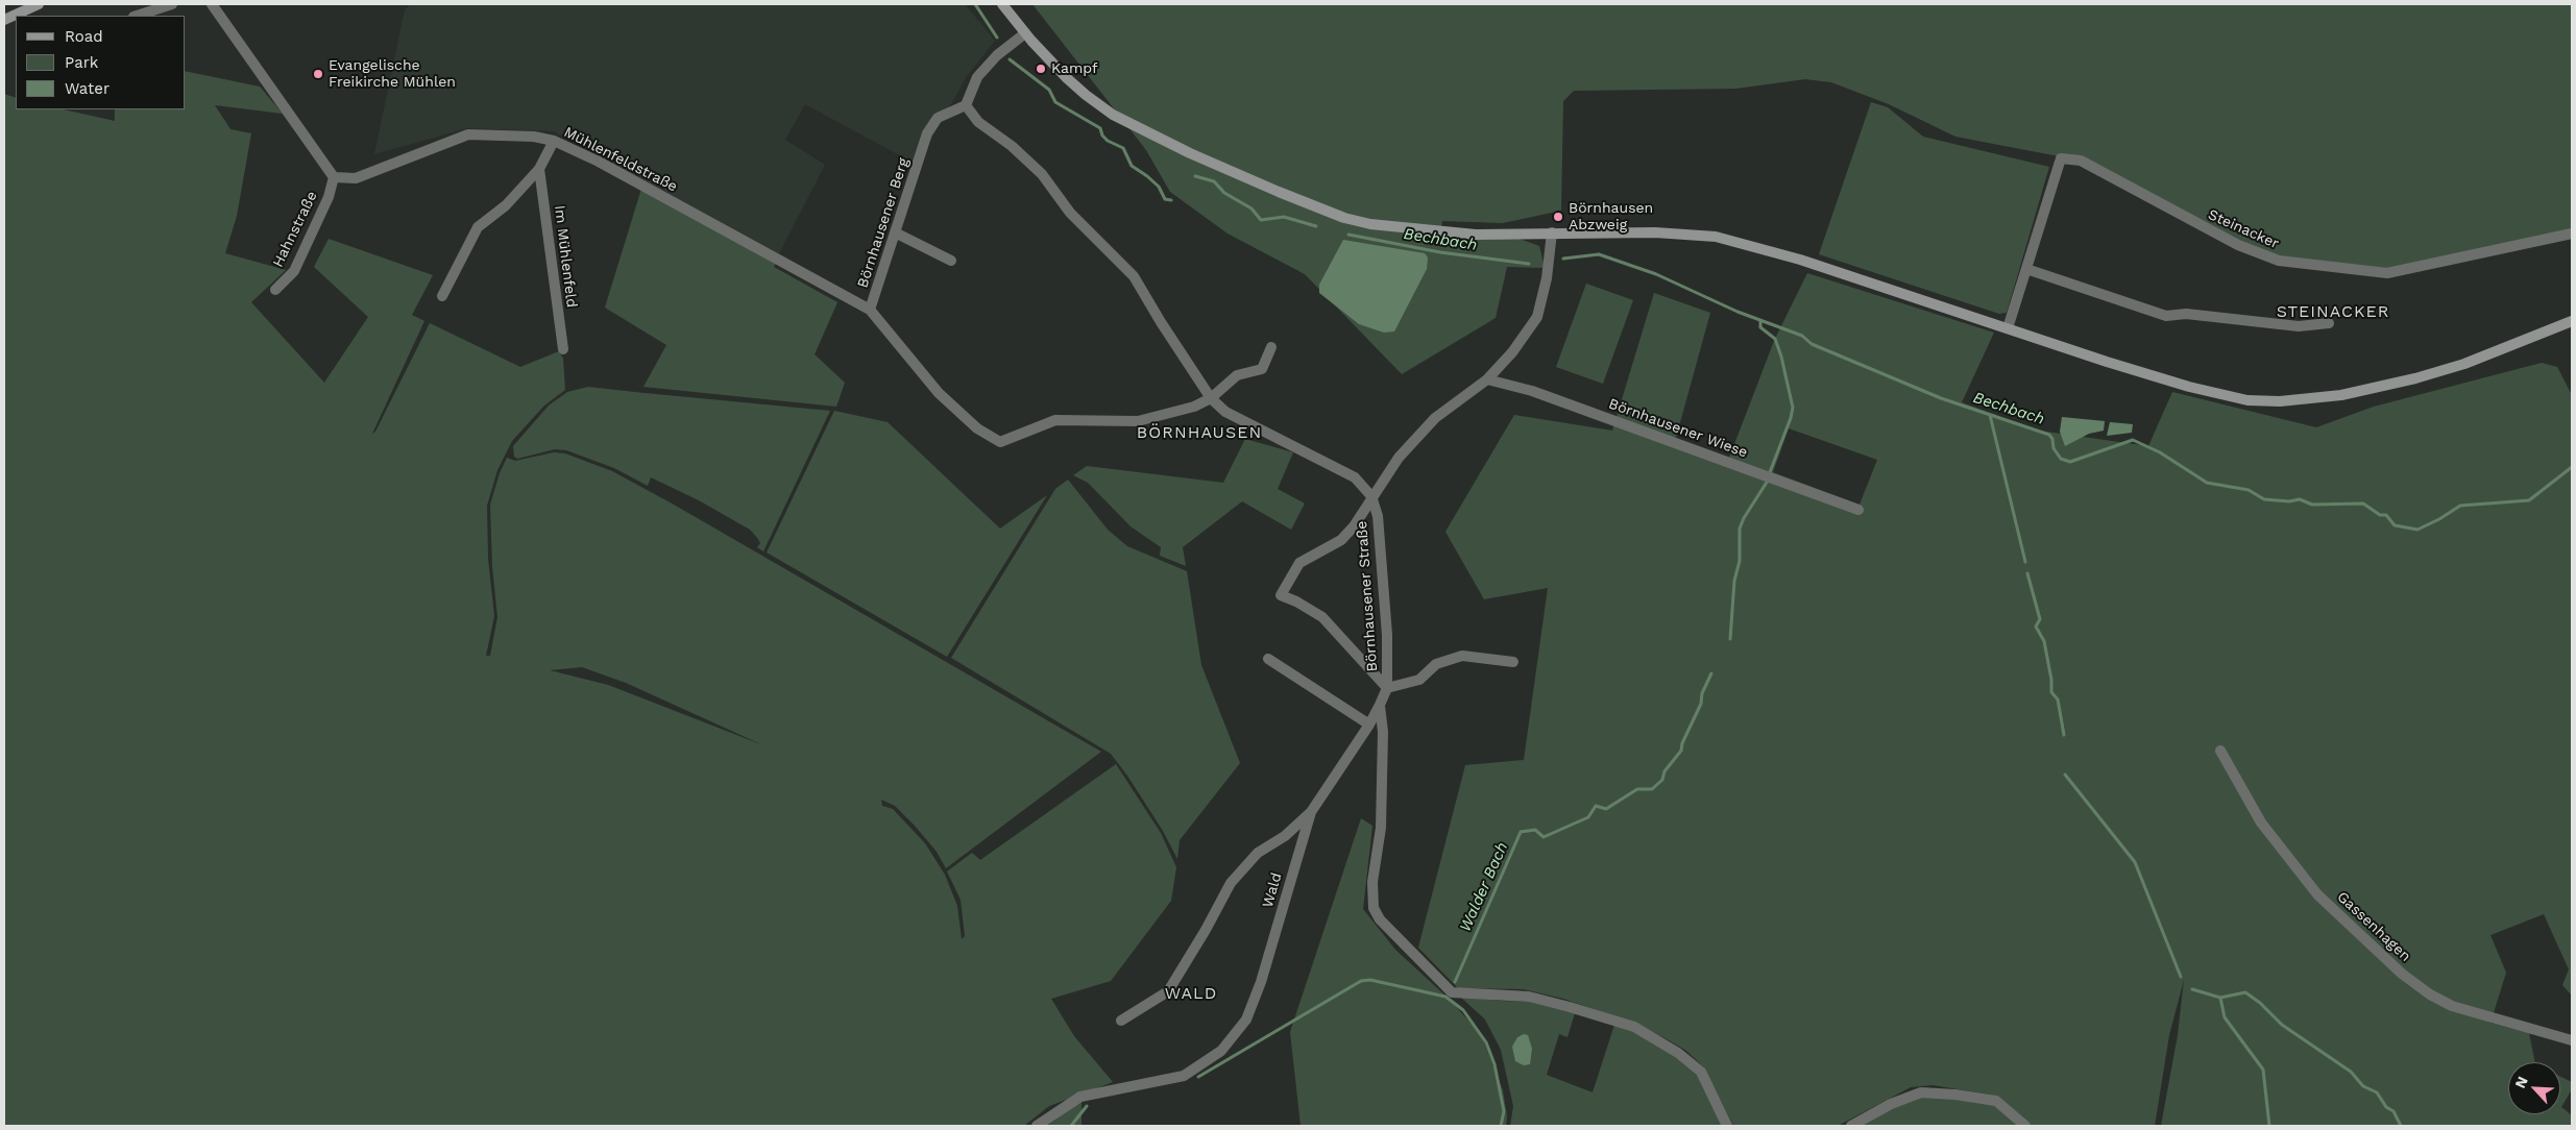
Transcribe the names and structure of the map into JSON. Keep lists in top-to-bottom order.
{
  "streets": {
    "street": [
      "Mühlenfeldstraße",
      "Börnhausener Berg",
      "Hahnstraße",
      "Steinacker",
      "Im Mühlenfeld",
      "Börnhausener Wiese",
      "Börnhausener Straße",
      "Wald",
      "Gassenhagen"
    ]
  },
  "crossings": [
    ["Mühlenfeldstraße", "Börnhausener Berg"],
    ["Mühlenfeldstraße", "Hahnstraße"],
    ["Börnhausener Berg", "Börnhausener Straße"],
    ["Börnhausener Straße", "Wald"]
  ],
  "districts": ["STEINACKER", "BÖRNHAUSEN", "WALD"],
  "water": ["Bechbach", "Walder Bach"],
  "places": ["Kampf", "Evangelische Freikirche Mühlen", "Börnhausen Abzweig"],
  "legend": ["Road", "Park", "Water"],
  "north": "top left"
}
